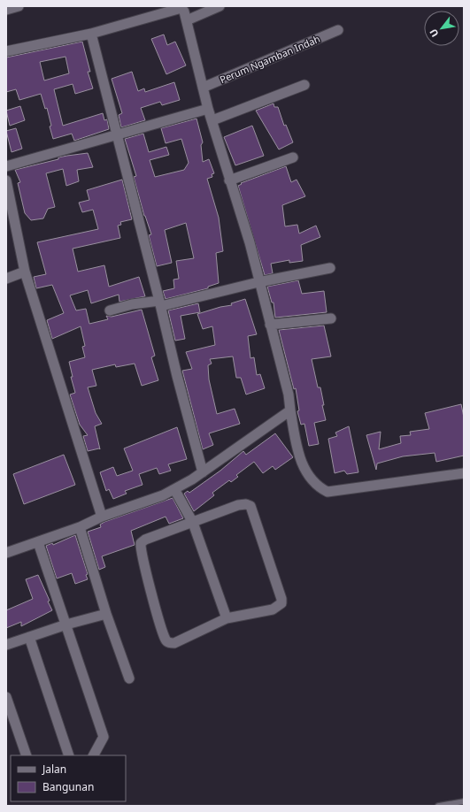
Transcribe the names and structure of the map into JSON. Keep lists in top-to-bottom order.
{
  "streets": {
    "street": ["Perum Ngamban Indah"]
  },
  "legend": ["Jalan", "Bangunan"],
  "north": "bottom left"
}
